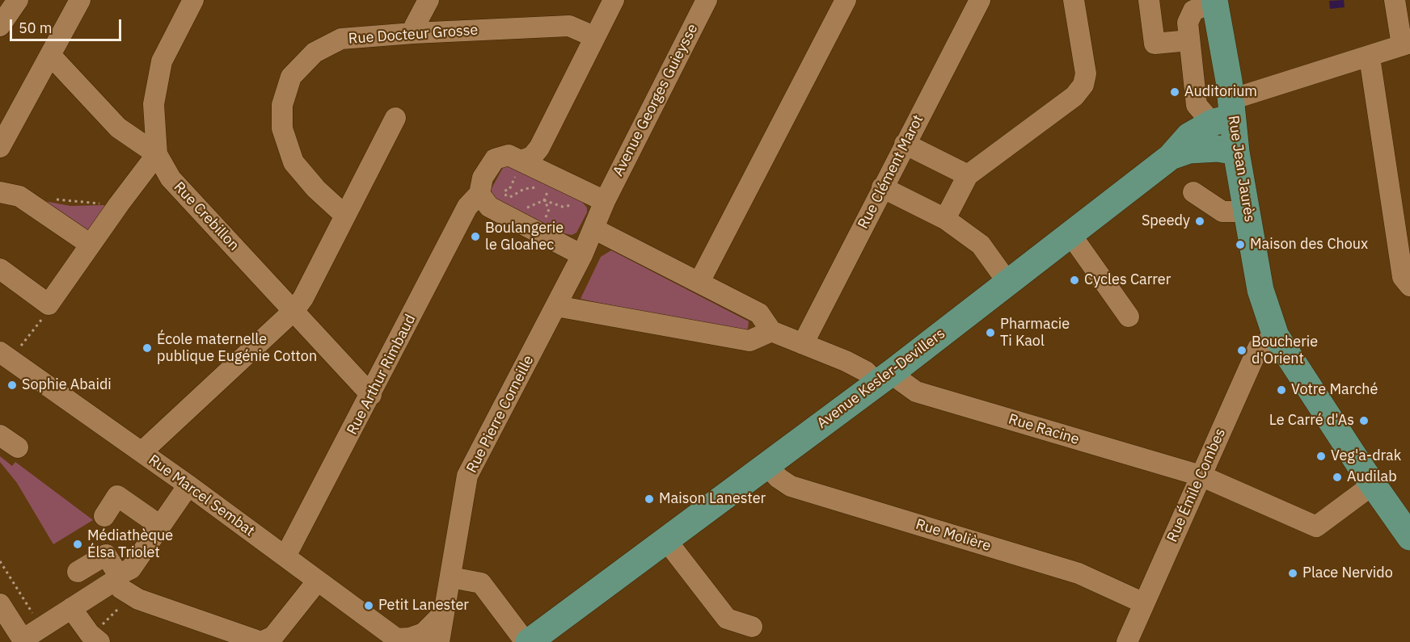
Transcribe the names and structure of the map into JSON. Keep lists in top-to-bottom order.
{
  "streets": {
    "main road": ["Rue Jean Jaurès", "Avenue Kesler-Devillers"],
    "street": [
      "Rue Docteur Grosse",
      "Avenue Georges Guieysse",
      "Rue Clément Marot",
      "Rue Crebillon",
      "Rue Arthur Rimbaud",
      "Rue Pierre Corneille",
      "Rue Racine",
      "Rue Émile Combes",
      "Rue Marcel Sembat",
      "Rue Molière"
    ]
  },
  "crossings": [
    ["Avenue Georges Guieysse", "Rue Pierre Corneille"],
    ["Rue Jean Jaurès", "Avenue Kesler-Devillers"],
    ["Rue Jean Jaurès", "Rue Émile Combes"],
    ["Rue Crebillon", "Rue Arthur Rimbaud"],
    ["Rue Arthur Rimbaud", "Rue Marcel Sembat"],
    ["Avenue Kesler-Devillers", "Rue Racine"],
    ["Avenue Kesler-Devillers", "Rue Molière"],
    ["Rue Racine", "Rue Émile Combes"],
    ["Rue Émile Combes", "Rue Molière"]
  ],
  "places": [
    "Auditorium",
    "Speedy",
    "Boulangerie le Gloahec",
    "Maison des Choux",
    "Cycles Carrer",
    "Pharmacie Ti Kaol",
    "École maternelle publique Eugénie Cotton",
    "Boucherie d'Orient",
    "Sophie Abaidi",
    "Votre Marché",
    "Le Carré d'As",
    "Veg'a-drak",
    "Audilab",
    "Maison Lanester",
    "Médiathèque Élsa Triolet",
    "Place Nervido",
    "Petit Lanester"
  ],
  "scale_bar": "50 m"
}
